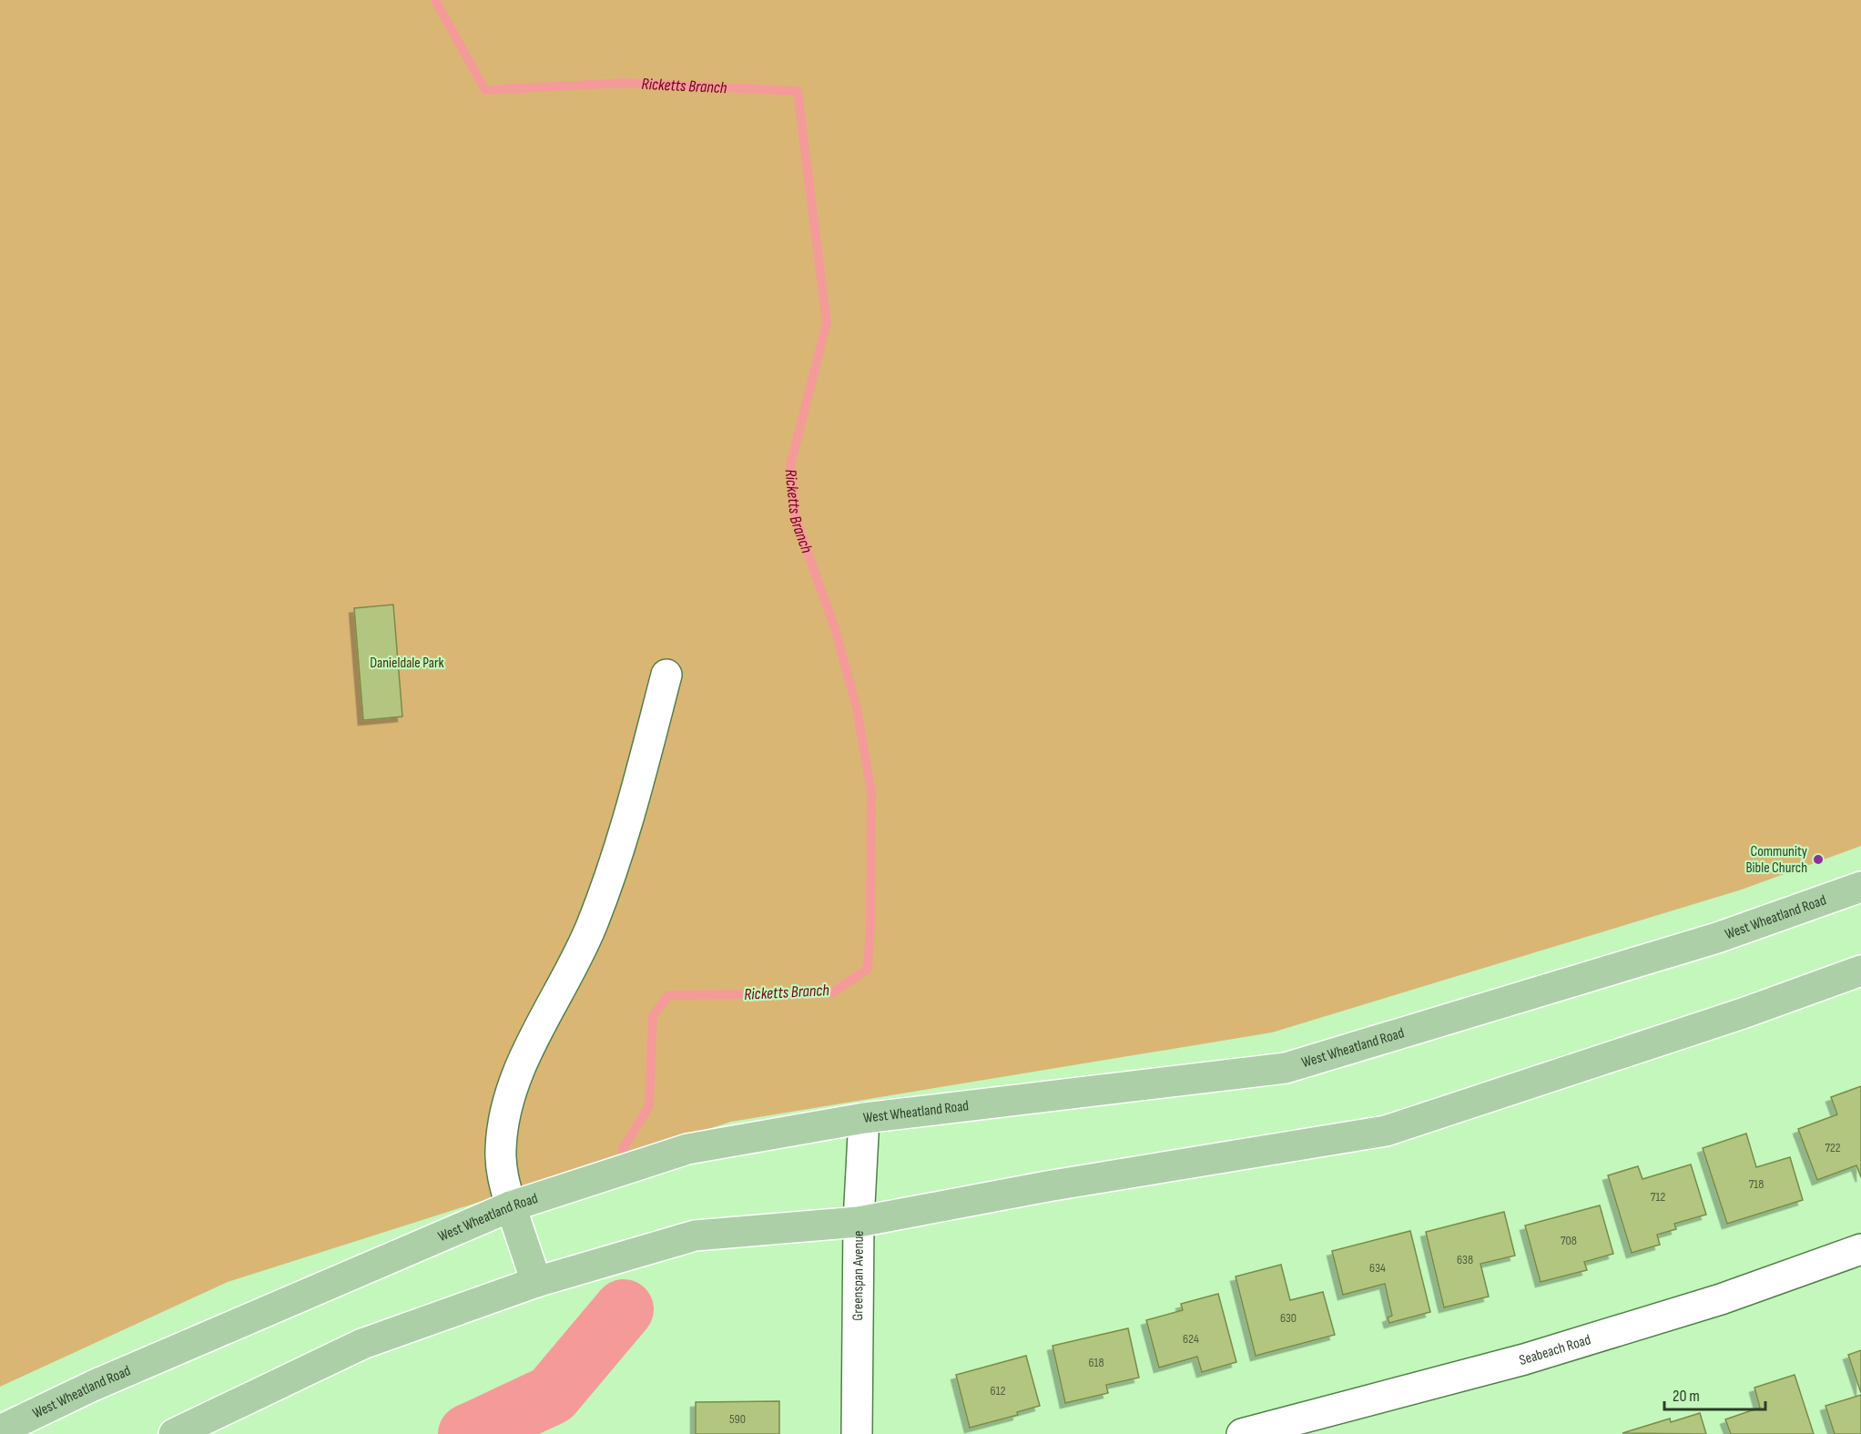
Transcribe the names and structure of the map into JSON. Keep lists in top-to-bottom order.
{
  "streets": {
    "main road": ["West Wheatland Road"],
    "street": ["Greenspan Avenue", "Seabeach Road"]
  },
  "crossings": [
    ["West Wheatland Road", "Greenspan Avenue"]
  ],
  "water": ["Ricketts Branch"],
  "parks": ["Danieldale Park"],
  "places": ["Community Bible Church"],
  "house_numbers": [
    "722",
    "718",
    "712",
    "708",
    "638",
    "634",
    "630",
    "624",
    "618",
    "612",
    "590"
  ],
  "scale_bar": "20 m"
}
